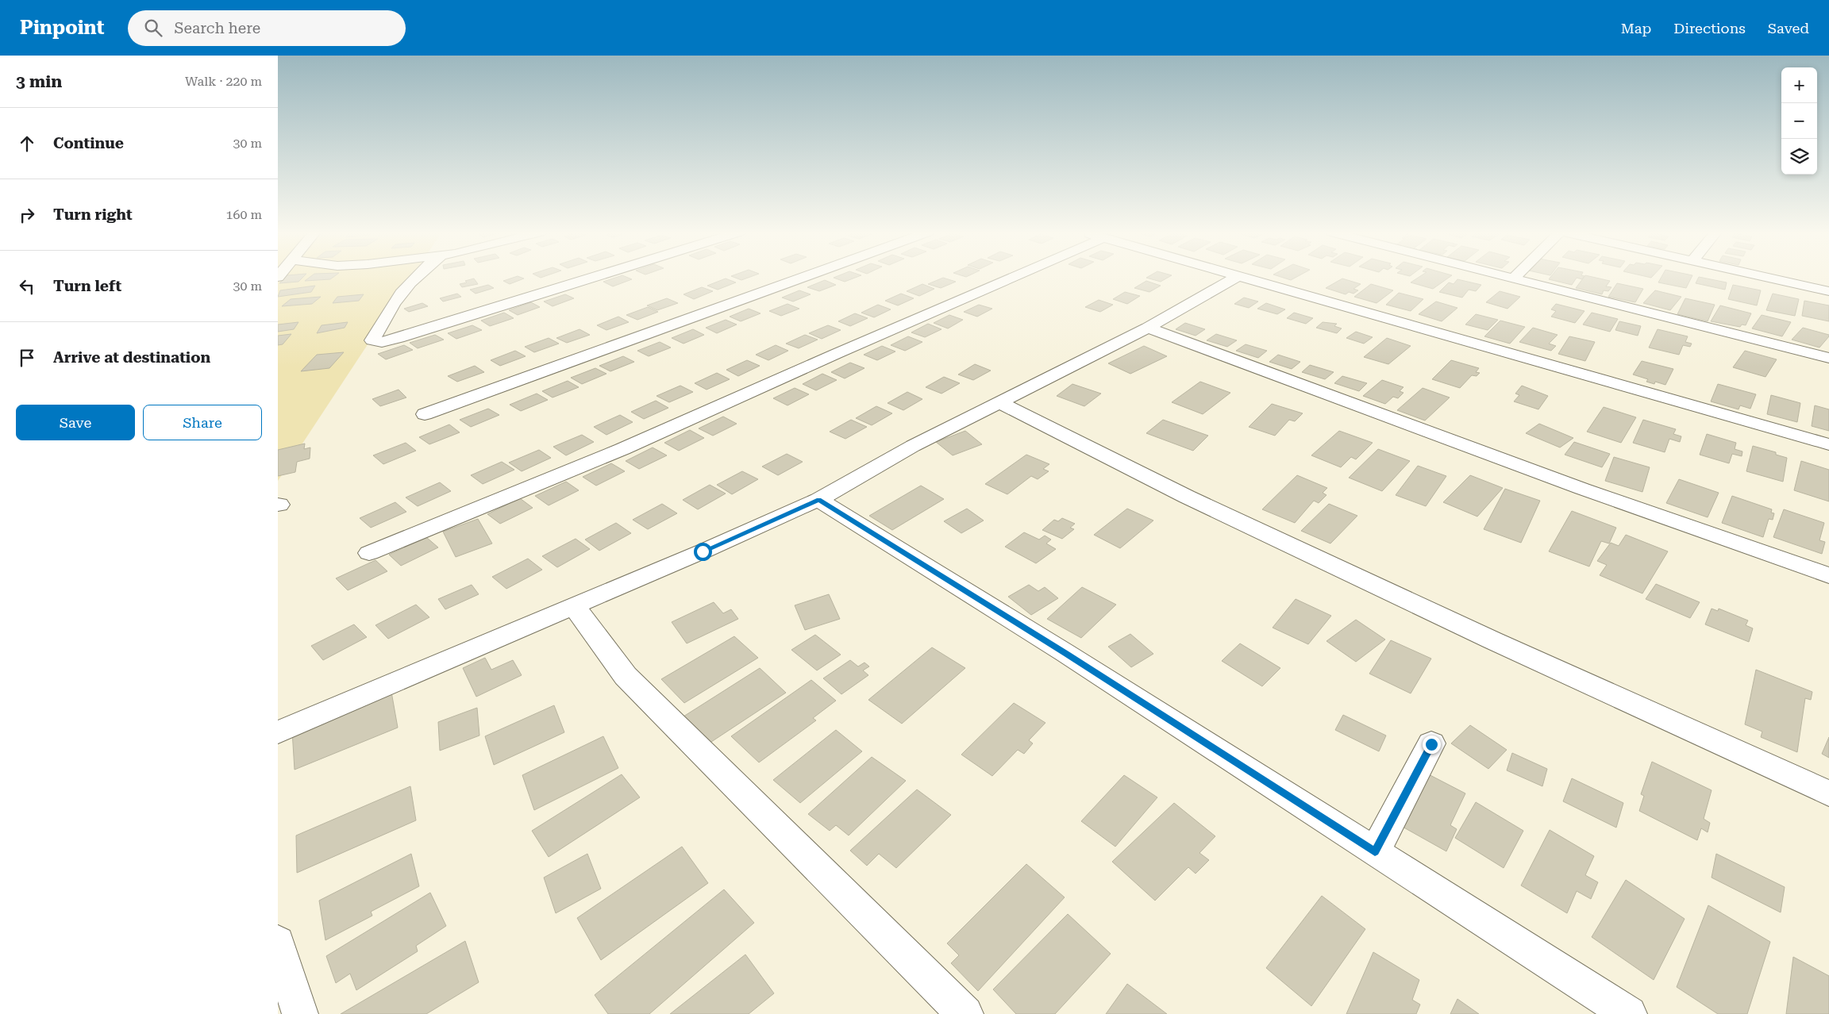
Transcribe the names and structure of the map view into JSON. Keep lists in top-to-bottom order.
{
  "page": {
    "header": "Pinpoint",
    "search": "Search here",
    "nav": ["Map", "Directions", "Saved"],
    "heading": ["3 min", "Walk · 220 m"],
    "map_buttons": ["+", "−"],
    "list": [
      ["Continue", "30 m"],
      ["Turn right", "160 m"],
      ["Turn left", "30 m"],
      "Arrive at destination"
    ],
    "buttons": ["Save", "Share"]
  }
}
